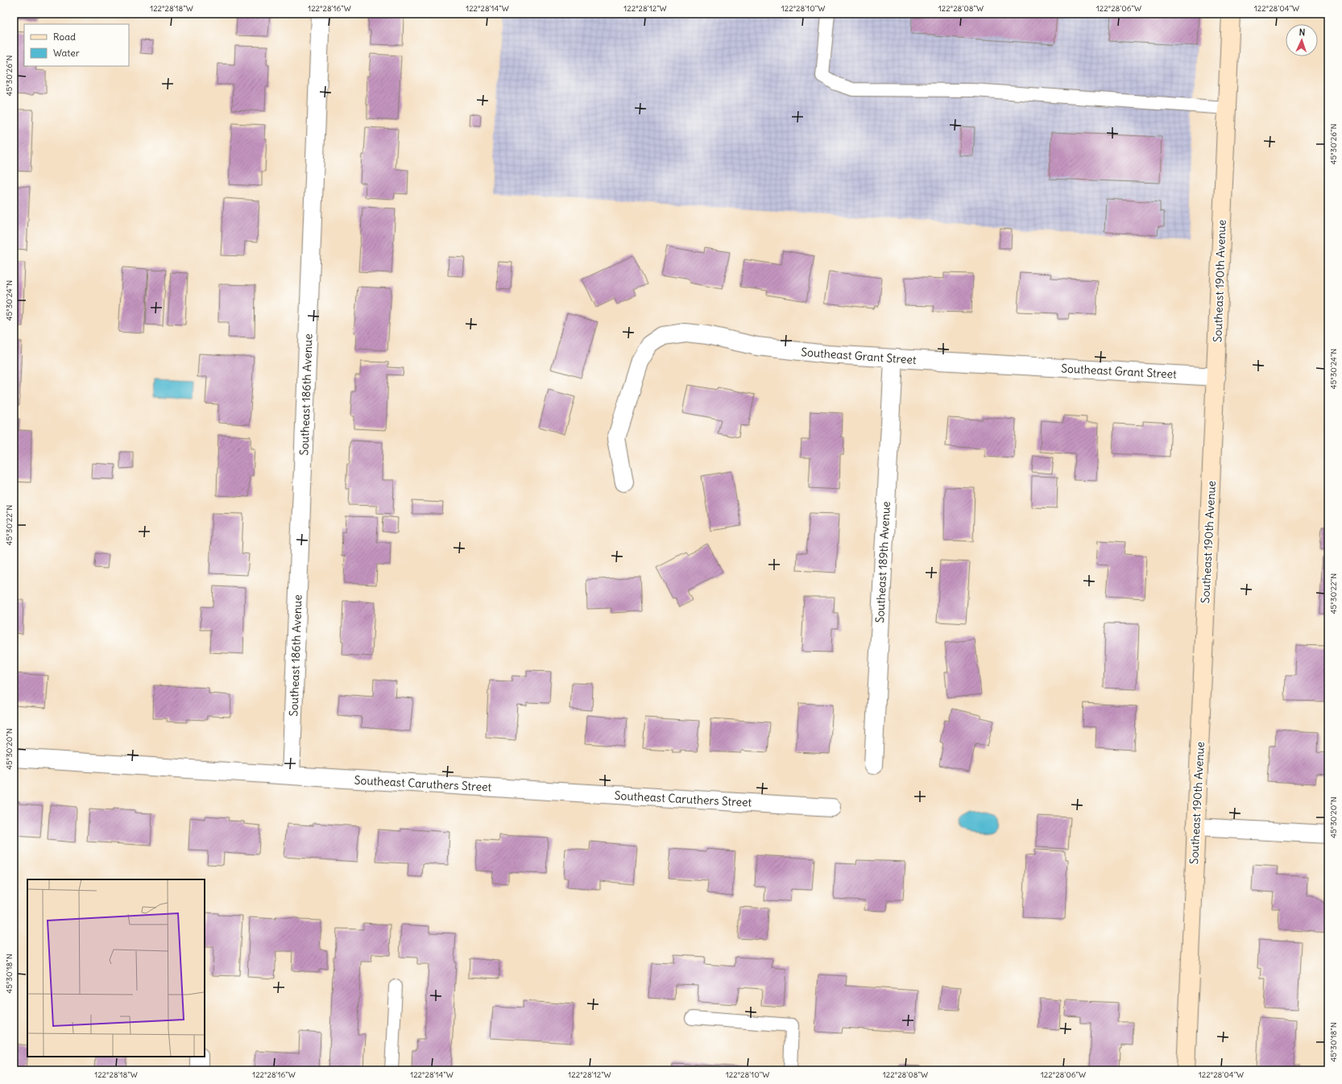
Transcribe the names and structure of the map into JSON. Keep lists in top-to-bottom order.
{
  "streets": {
    "street": [
      "Southeast 190th Avenue",
      "Southeast Grant Street",
      "Southeast 186th Avenue",
      "Southeast 189th Avenue",
      "Southeast Caruthers Street"
    ]
  },
  "crossings": [
    ["Southeast 190th Avenue", "Southeast Grant Street"],
    ["Southeast Grant Street", "Southeast 189th Avenue"],
    ["Southeast 186th Avenue", "Southeast Caruthers Street"]
  ],
  "legend": ["Road", "Water"],
  "north": "top",
  "coordinates": [
    "122°28'18\"W",
    "122°28'16\"W",
    "122°28'14\"W",
    "122°28'12\"W",
    "122°28'10\"W",
    "122°28'08\"W",
    "122°28'06\"W",
    "122°28'04\"W",
    "45°30'26\"N",
    "45°30'24\"N",
    "45°30'22\"N",
    "45°30'20\"N",
    "45°30'18\"N"
  ]
}
